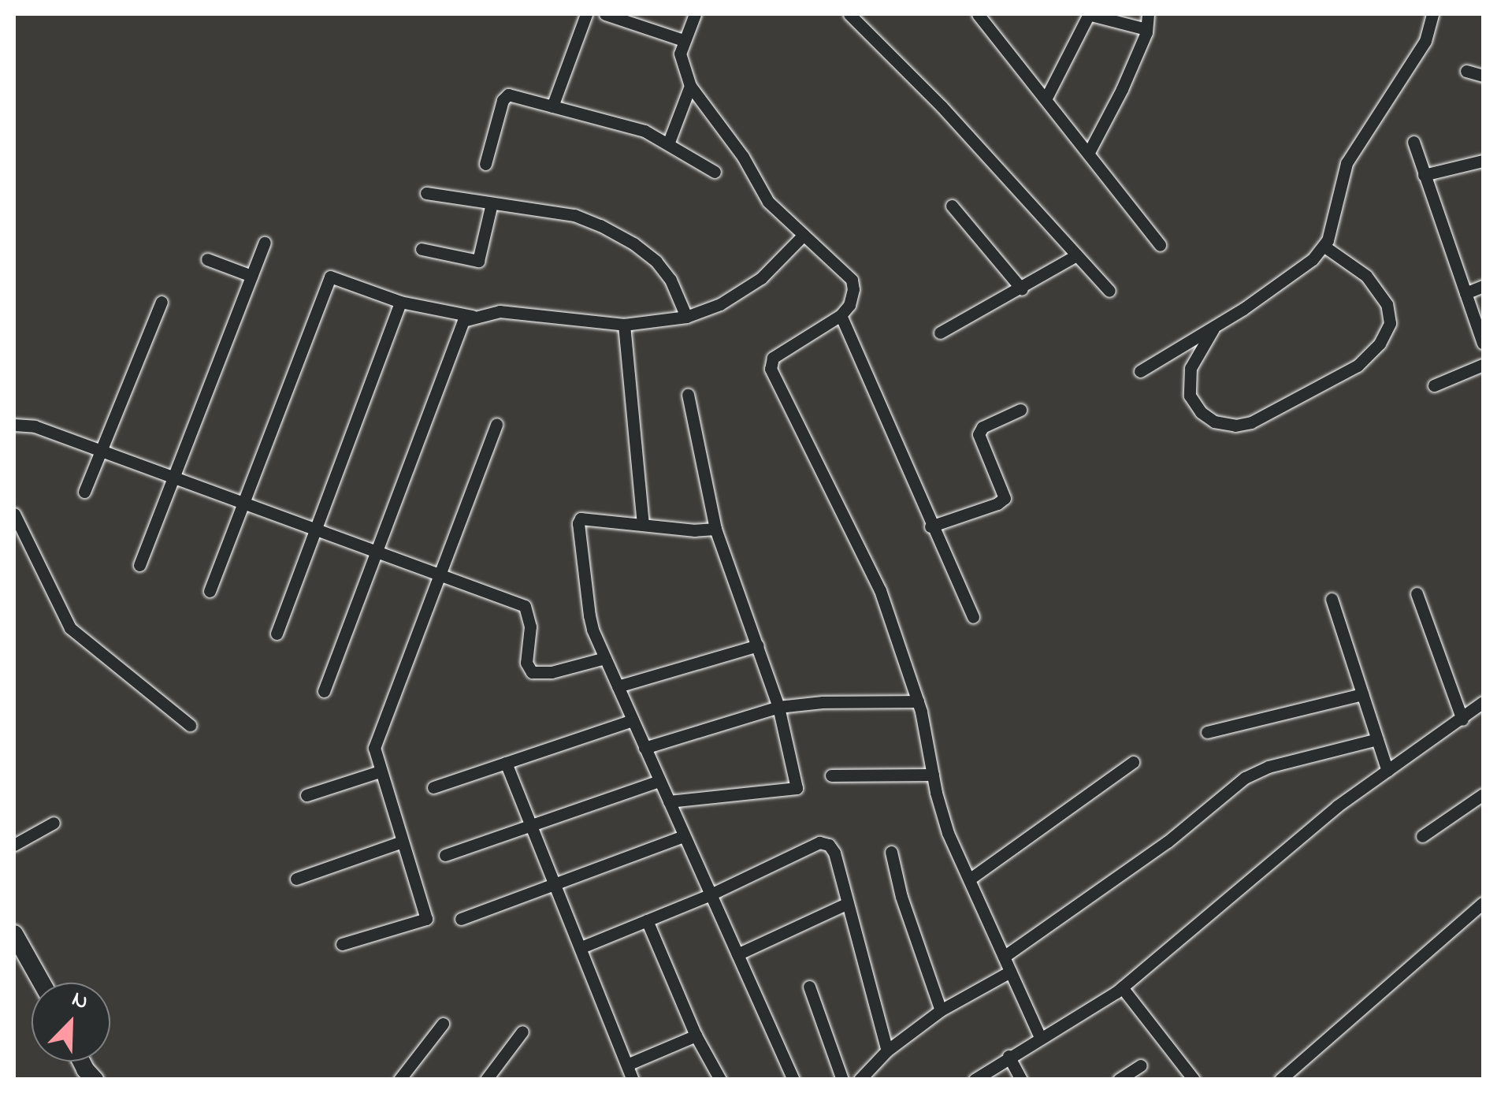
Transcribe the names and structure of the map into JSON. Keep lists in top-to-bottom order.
{
  "north": "top right"
}
